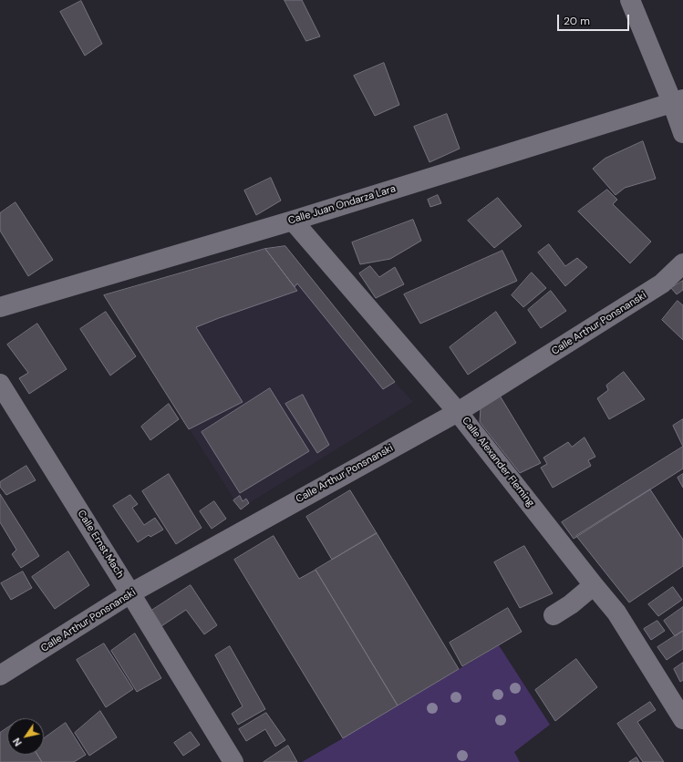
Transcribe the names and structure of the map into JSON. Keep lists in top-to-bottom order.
{
  "streets": {
    "street": [
      "Calle Juan Ondarza Lara",
      "Calle Arthur Ponsnanski",
      "Calle Alexander Fleming",
      "Calle Ernst Mach"
    ]
  },
  "crossings": [
    ["Calle Juan Ondarza Lara", "Calle Alexander Fleming"],
    ["Calle Arthur Ponsnanski", "Calle Alexander Fleming"],
    ["Calle Arthur Ponsnanski", "Calle Ernst Mach"]
  ],
  "scale_bar": "20 m",
  "north": "bottom left"
}
